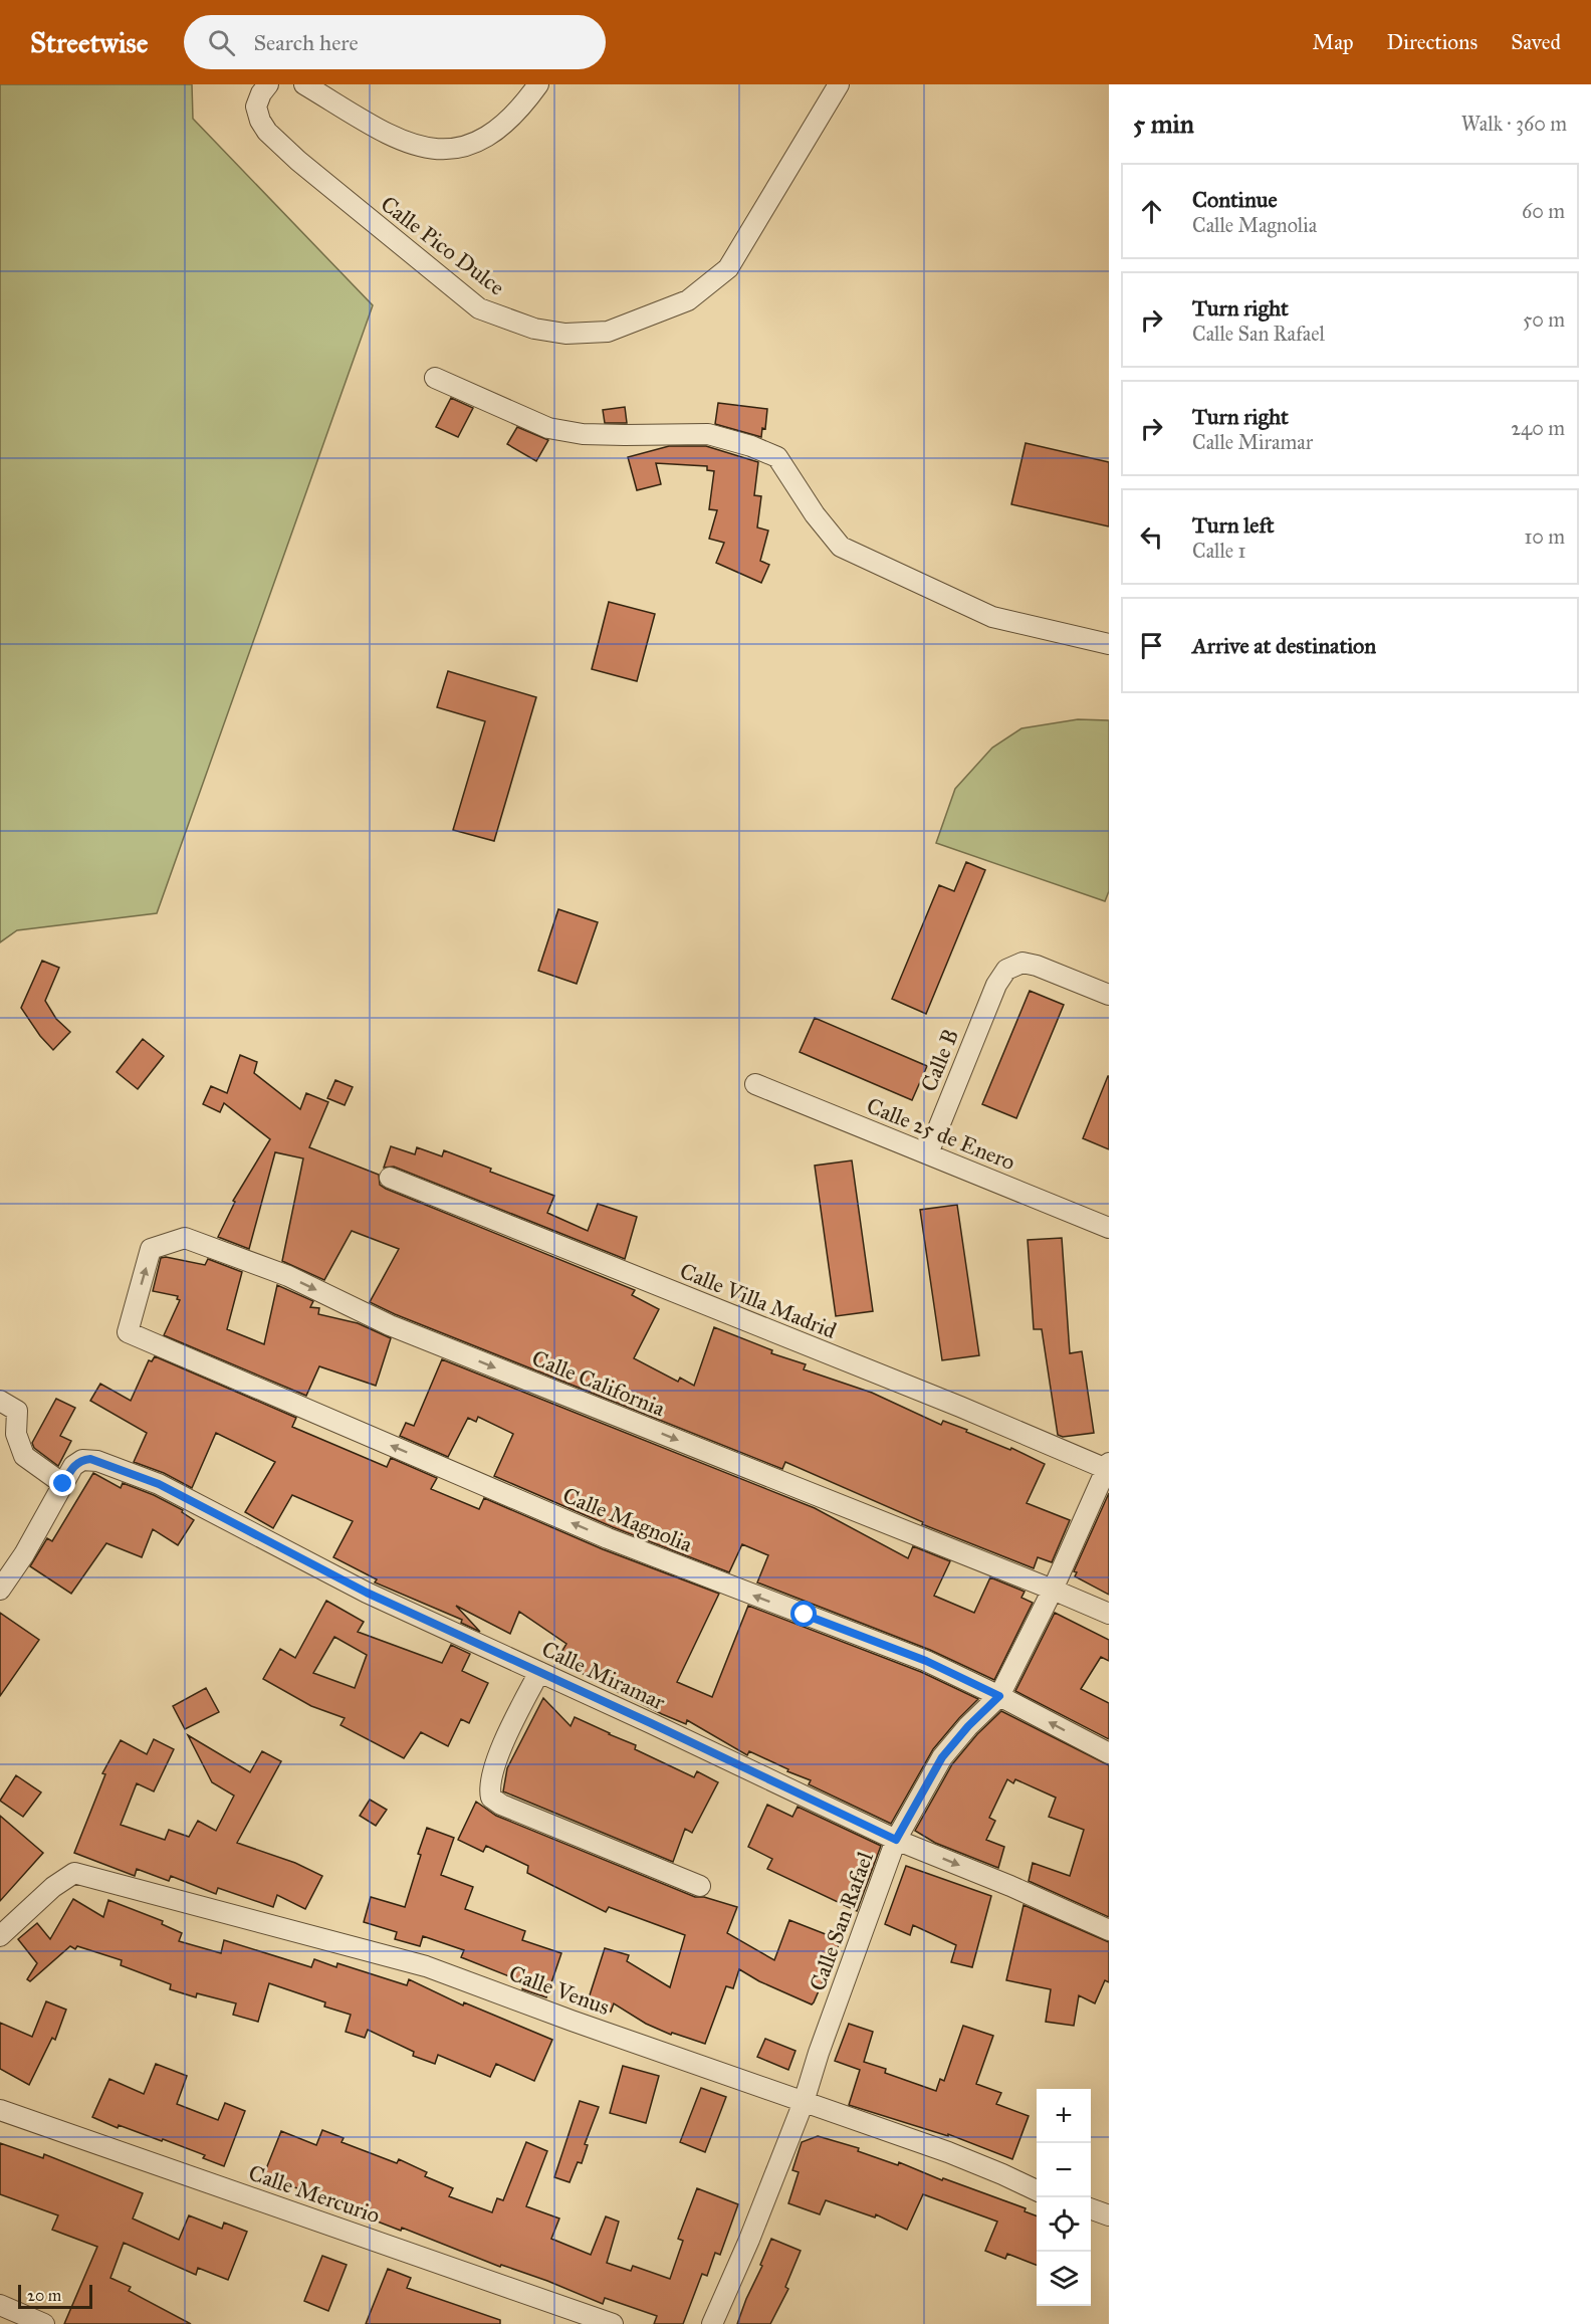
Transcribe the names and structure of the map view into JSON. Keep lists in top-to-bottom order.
{
  "streets": {
    "street": [
      "Calle Pico Dulce",
      "Calle B",
      "Calle 25 de Enero",
      "Calle Villa Madrid",
      "Calle California",
      "Calle Magnolia",
      "Calle Miramar",
      "Calle San Rafael",
      "Calle Venus",
      "Calle Mercurio"
    ]
  },
  "crossings": [
    ["Calle B", "Calle 25 de Enero"],
    ["Calle Villa Madrid", "Calle San Rafael"],
    ["Calle California", "Calle Magnolia"],
    ["Calle California", "Calle San Rafael"],
    ["Calle Magnolia", "Calle San Rafael"],
    ["Calle Miramar", "Calle San Rafael"],
    ["Calle San Rafael", "Calle Venus"]
  ],
  "one_way": ["Calle California", "Calle Magnolia"],
  "scale_bar": "20 m",
  "page": {
    "header": "Streetwise",
    "search": "Search here",
    "nav": ["Map", "Directions", "Saved"],
    "heading": ["5 min", "Walk · 360 m"],
    "list": [
      ["Continue", "Calle Magnolia", "60 m"],
      ["Turn right", "Calle San Rafael", "50 m"],
      ["Turn right", "Calle Miramar", "240 m"],
      ["Turn left", "Calle 1", "10 m"],
      "Arrive at destination"
    ],
    "map_buttons": ["+", "−"],
    "scale": "20 m"
  }
}
